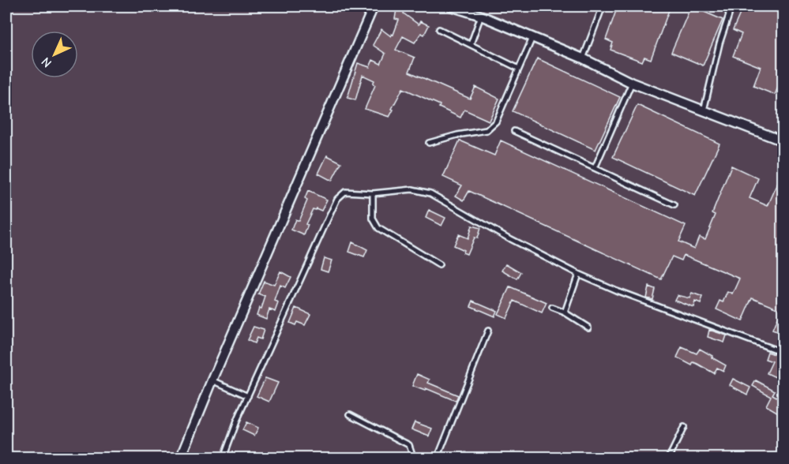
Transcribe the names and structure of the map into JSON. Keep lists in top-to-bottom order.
{
  "north": "bottom left"
}
